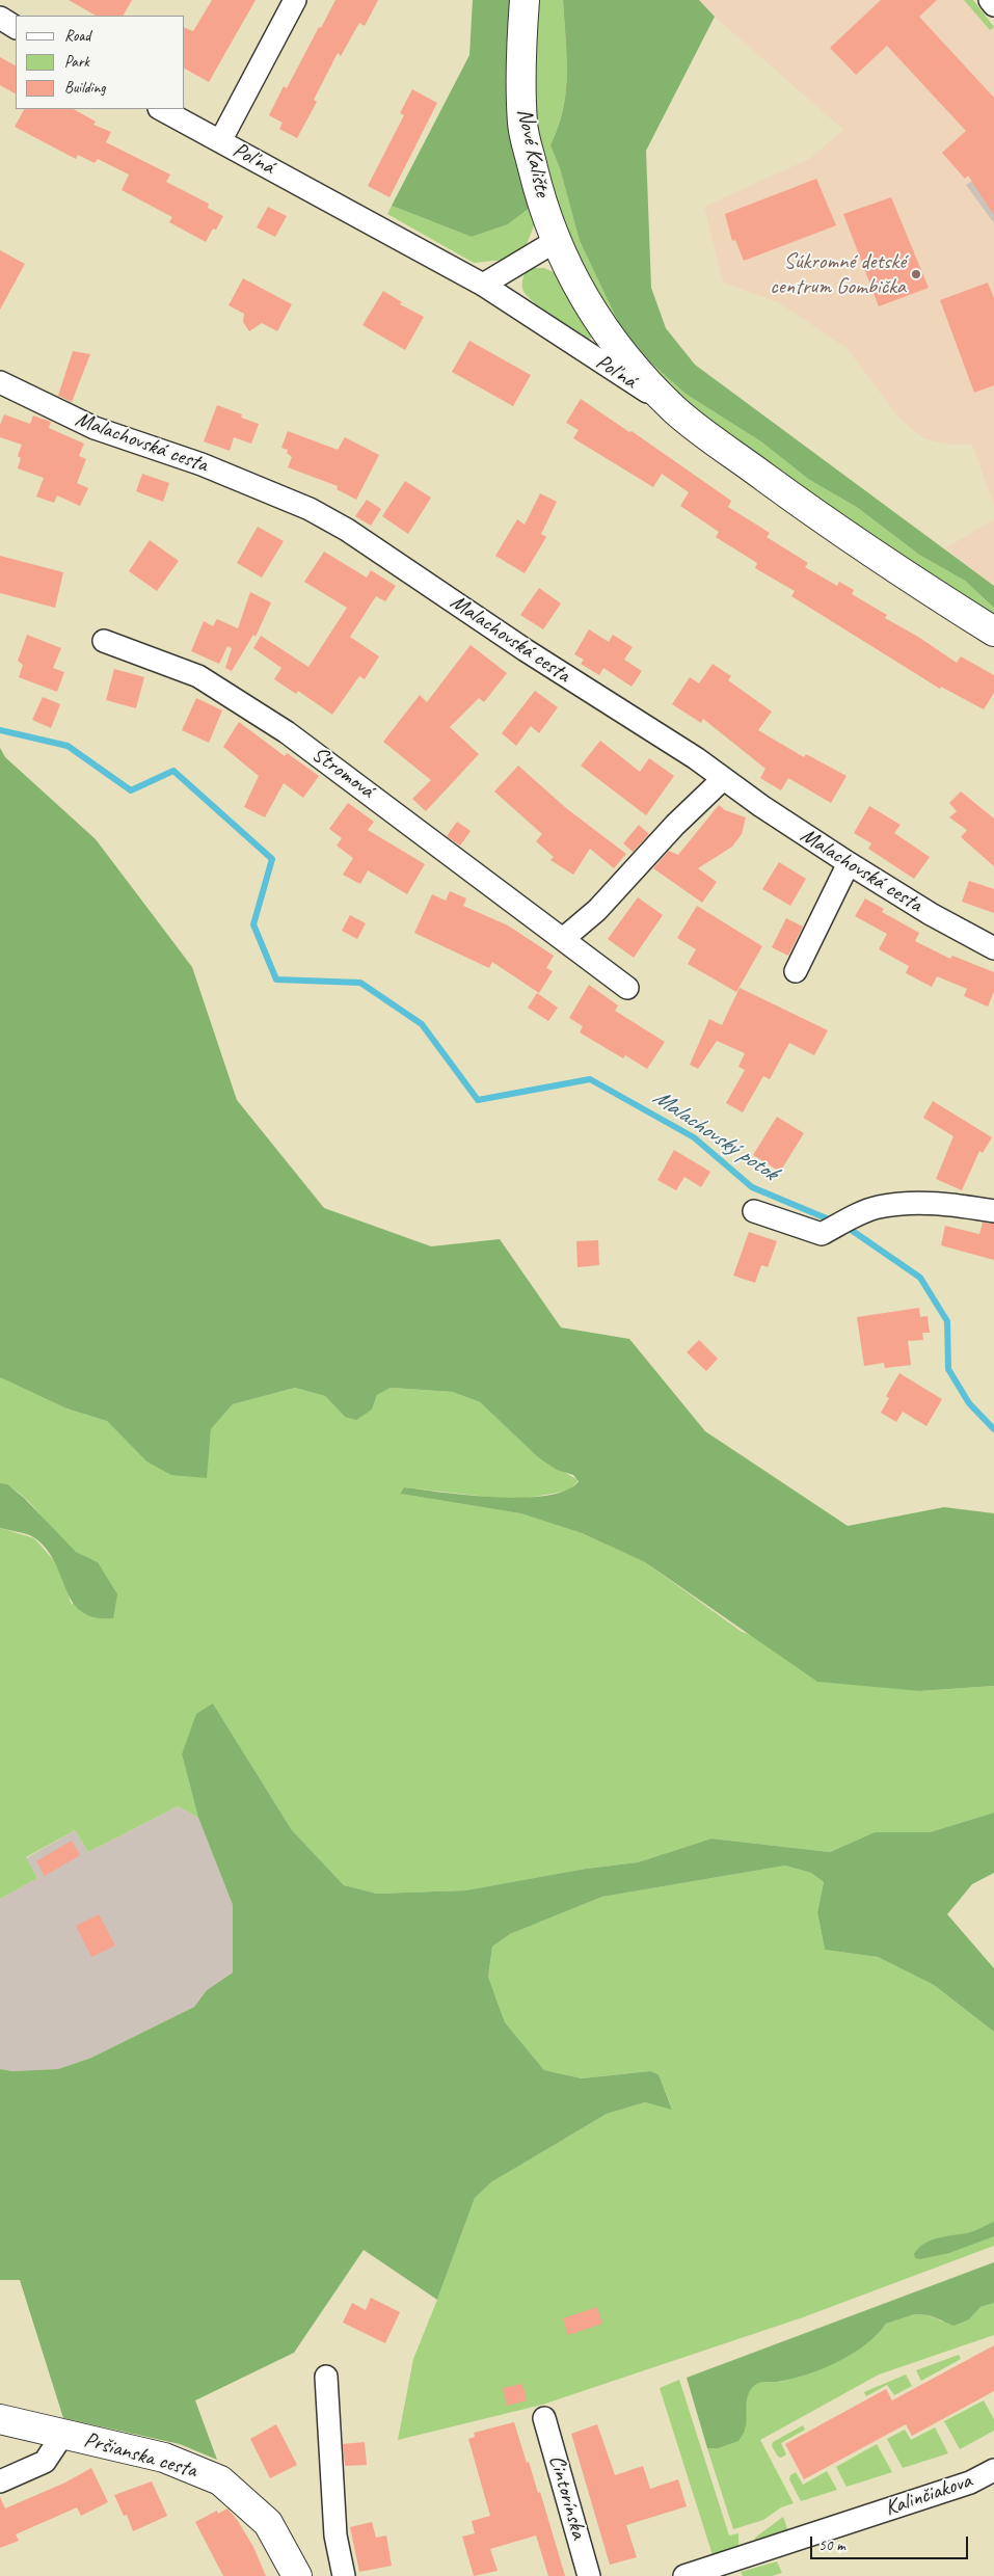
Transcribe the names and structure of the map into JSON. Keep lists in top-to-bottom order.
{
  "streets": {
    "street": [
      "Nové Kalište",
      "Poľná",
      "Malachovská cesta",
      "Stromová",
      "Pršianska cesta",
      "Kalinčiakova",
      "Cintorínska"
    ]
  },
  "crossings": [
    ["Nové Kalište", "Poľná"]
  ],
  "water": ["Malachovský potok"],
  "places": ["Súkromné detské centrum Gombička"],
  "legend": ["Road", "Park", "Building"],
  "scale_bar": "50 m"
}
